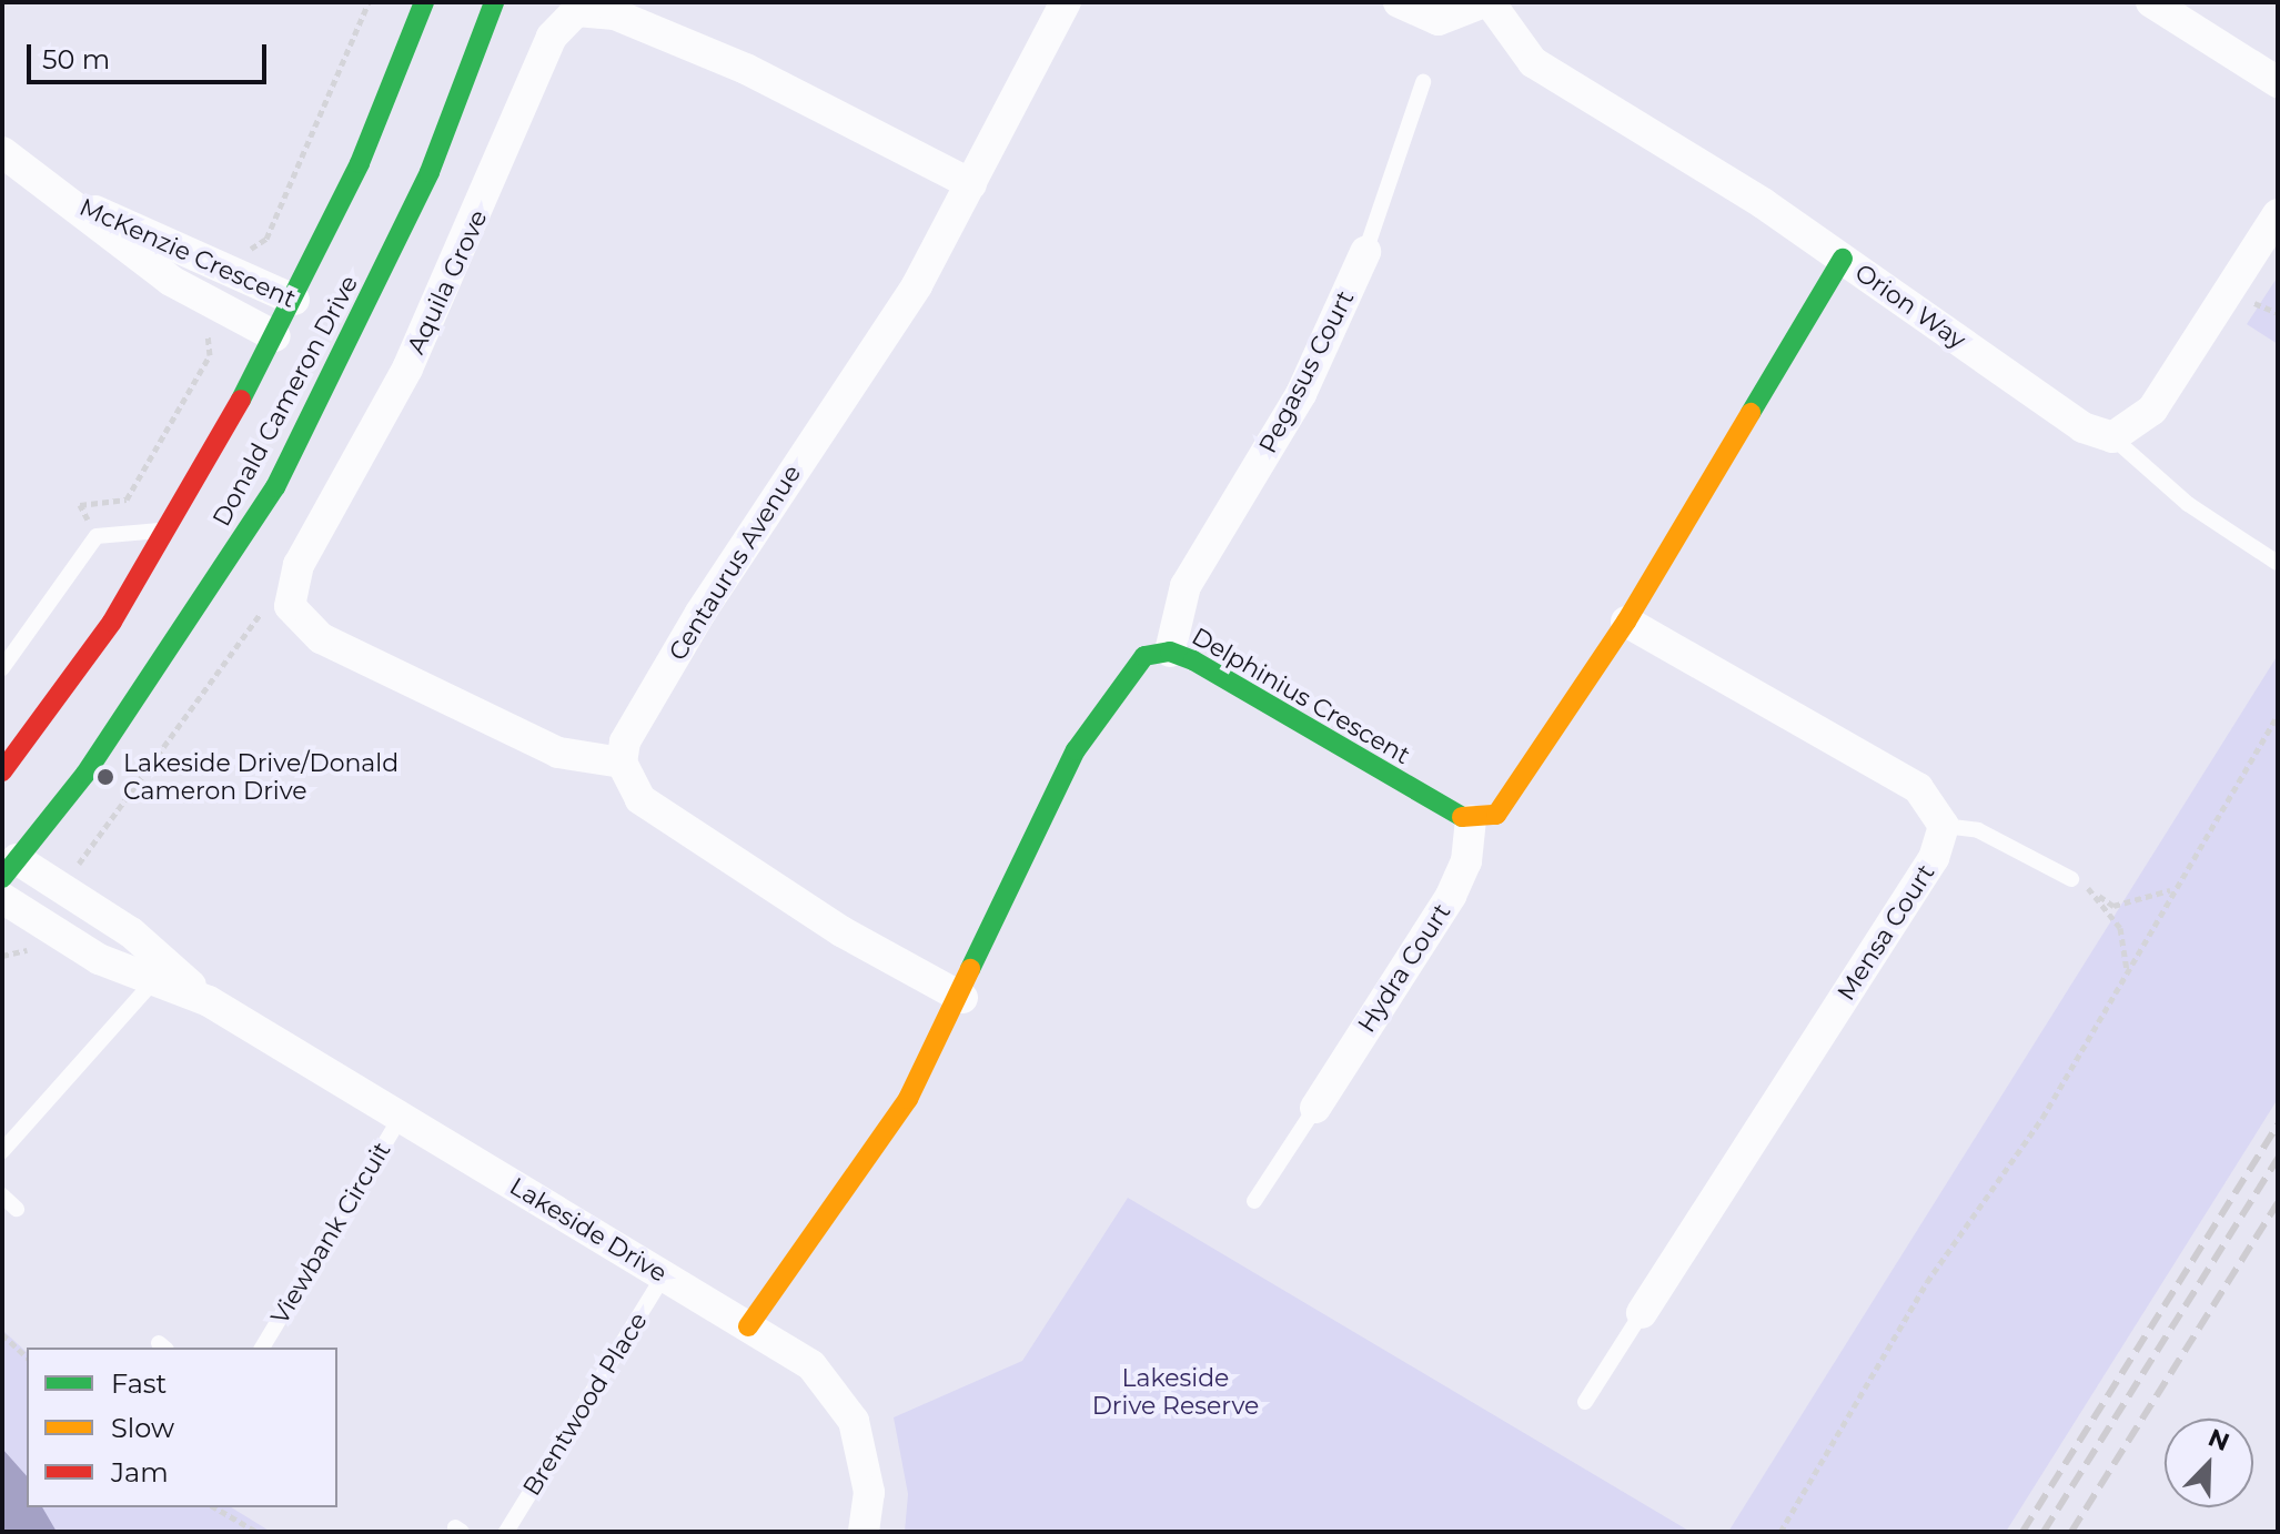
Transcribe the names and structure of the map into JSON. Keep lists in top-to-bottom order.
{
  "streets": {
    "street": [
      "McKenzie Crescent",
      "Aquila Grove",
      "Orion Way",
      "Pegasus Court",
      "Donald Cameron Drive",
      "Centaurus Avenue",
      "Delphinius Crescent",
      "Mensa Court",
      "Hydra Court",
      "Lakeside Drive"
    ],
    "lane": ["Viewbank Circuit", "Brentwood Place"]
  },
  "crossings": [
    ["McKenzie Crescent", "Donald Cameron Drive"],
    ["Aquila Grove", "Centaurus Avenue"],
    ["Pegasus Court", "Delphinius Crescent"],
    ["Donald Cameron Drive", "Lakeside Drive"],
    ["Delphinius Crescent", "Hydra Court"],
    ["Delphinius Crescent", "Lakeside Drive"],
    ["Lakeside Drive", "Viewbank Circuit"],
    ["Lakeside Drive", "Brentwood Place"]
  ],
  "parks": ["Lakeside Drive Reserve"],
  "places": ["Lakeside Drive/Donald Cameron Drive"],
  "legend": ["Fast", "Slow", "Jam"],
  "scale_bar": "50 m",
  "north": "top right"
}
